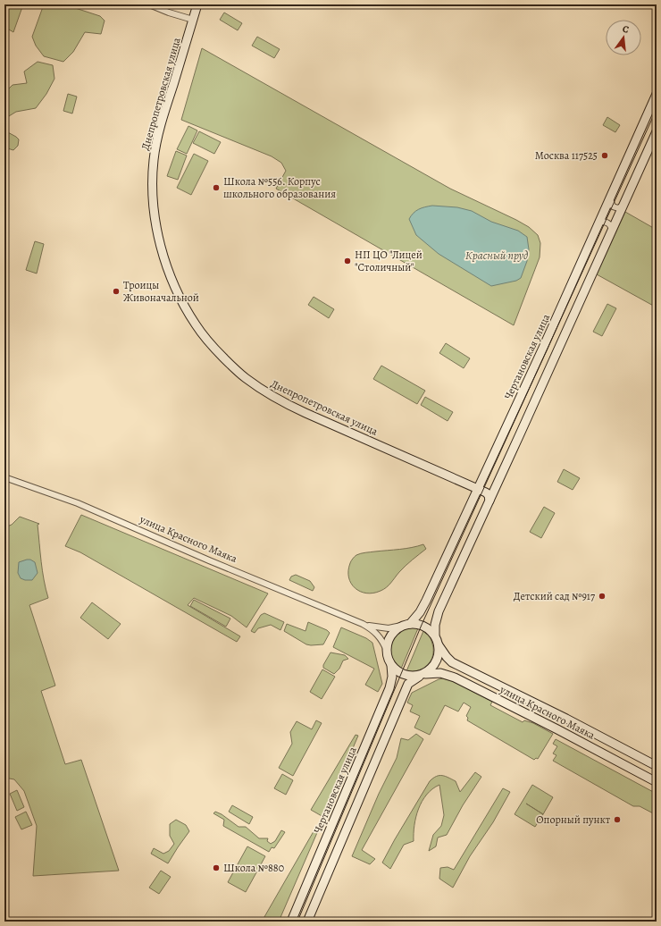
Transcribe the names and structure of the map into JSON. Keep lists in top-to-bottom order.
{
  "streets": {
    "main road": ["Днепропетровская улица", "Чертановская улица", "улица Красного Маяка"]
  },
  "crossings": [
    ["Днепропетровская улица", "Чертановская улица"],
    ["Чертановская улица", "улица Красного Маяка"]
  ],
  "water": ["Красный пруд"],
  "places": [
    "Москва 117525",
    "Школа №556. Корпус школьного образования",
    "НП ЦО \"Лицей \"Столичный\"",
    "Троицы Живоначальной",
    "Детский сад №917",
    "Опорный пункт",
    "Школа №880"
  ],
  "north": "top"
}
